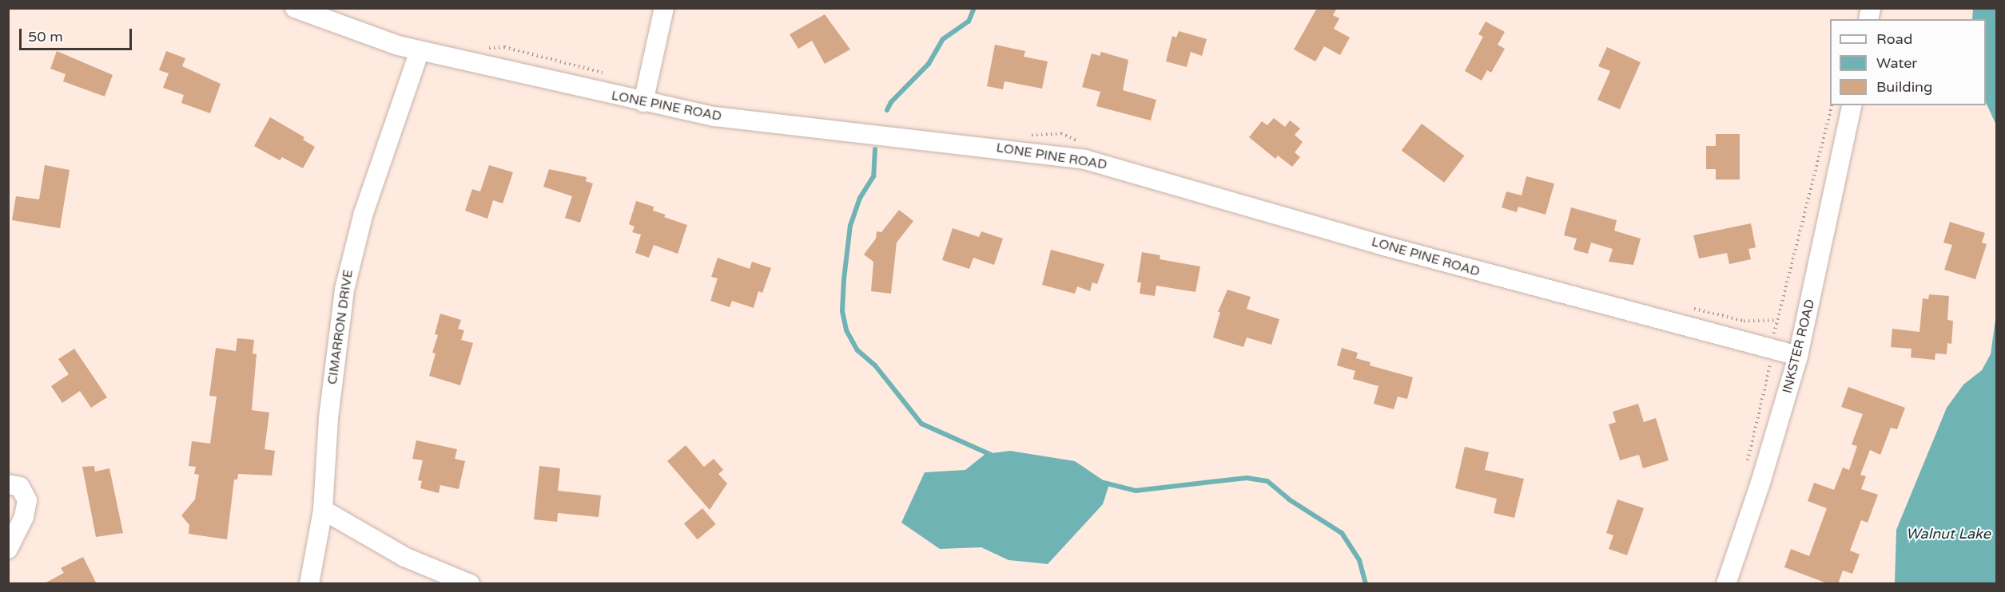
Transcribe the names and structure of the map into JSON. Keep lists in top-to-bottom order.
{
  "streets": {
    "street": ["LONE PINE ROAD", "CIMARRON DRIVE", "INKSTER ROAD"]
  },
  "crossings": [
    ["LONE PINE ROAD", "CIMARRON DRIVE"],
    ["LONE PINE ROAD", "INKSTER ROAD"]
  ],
  "water": ["Walnut Lake"],
  "legend": ["Road", "Water", "Building"],
  "scale_bar": "50 m"
}
